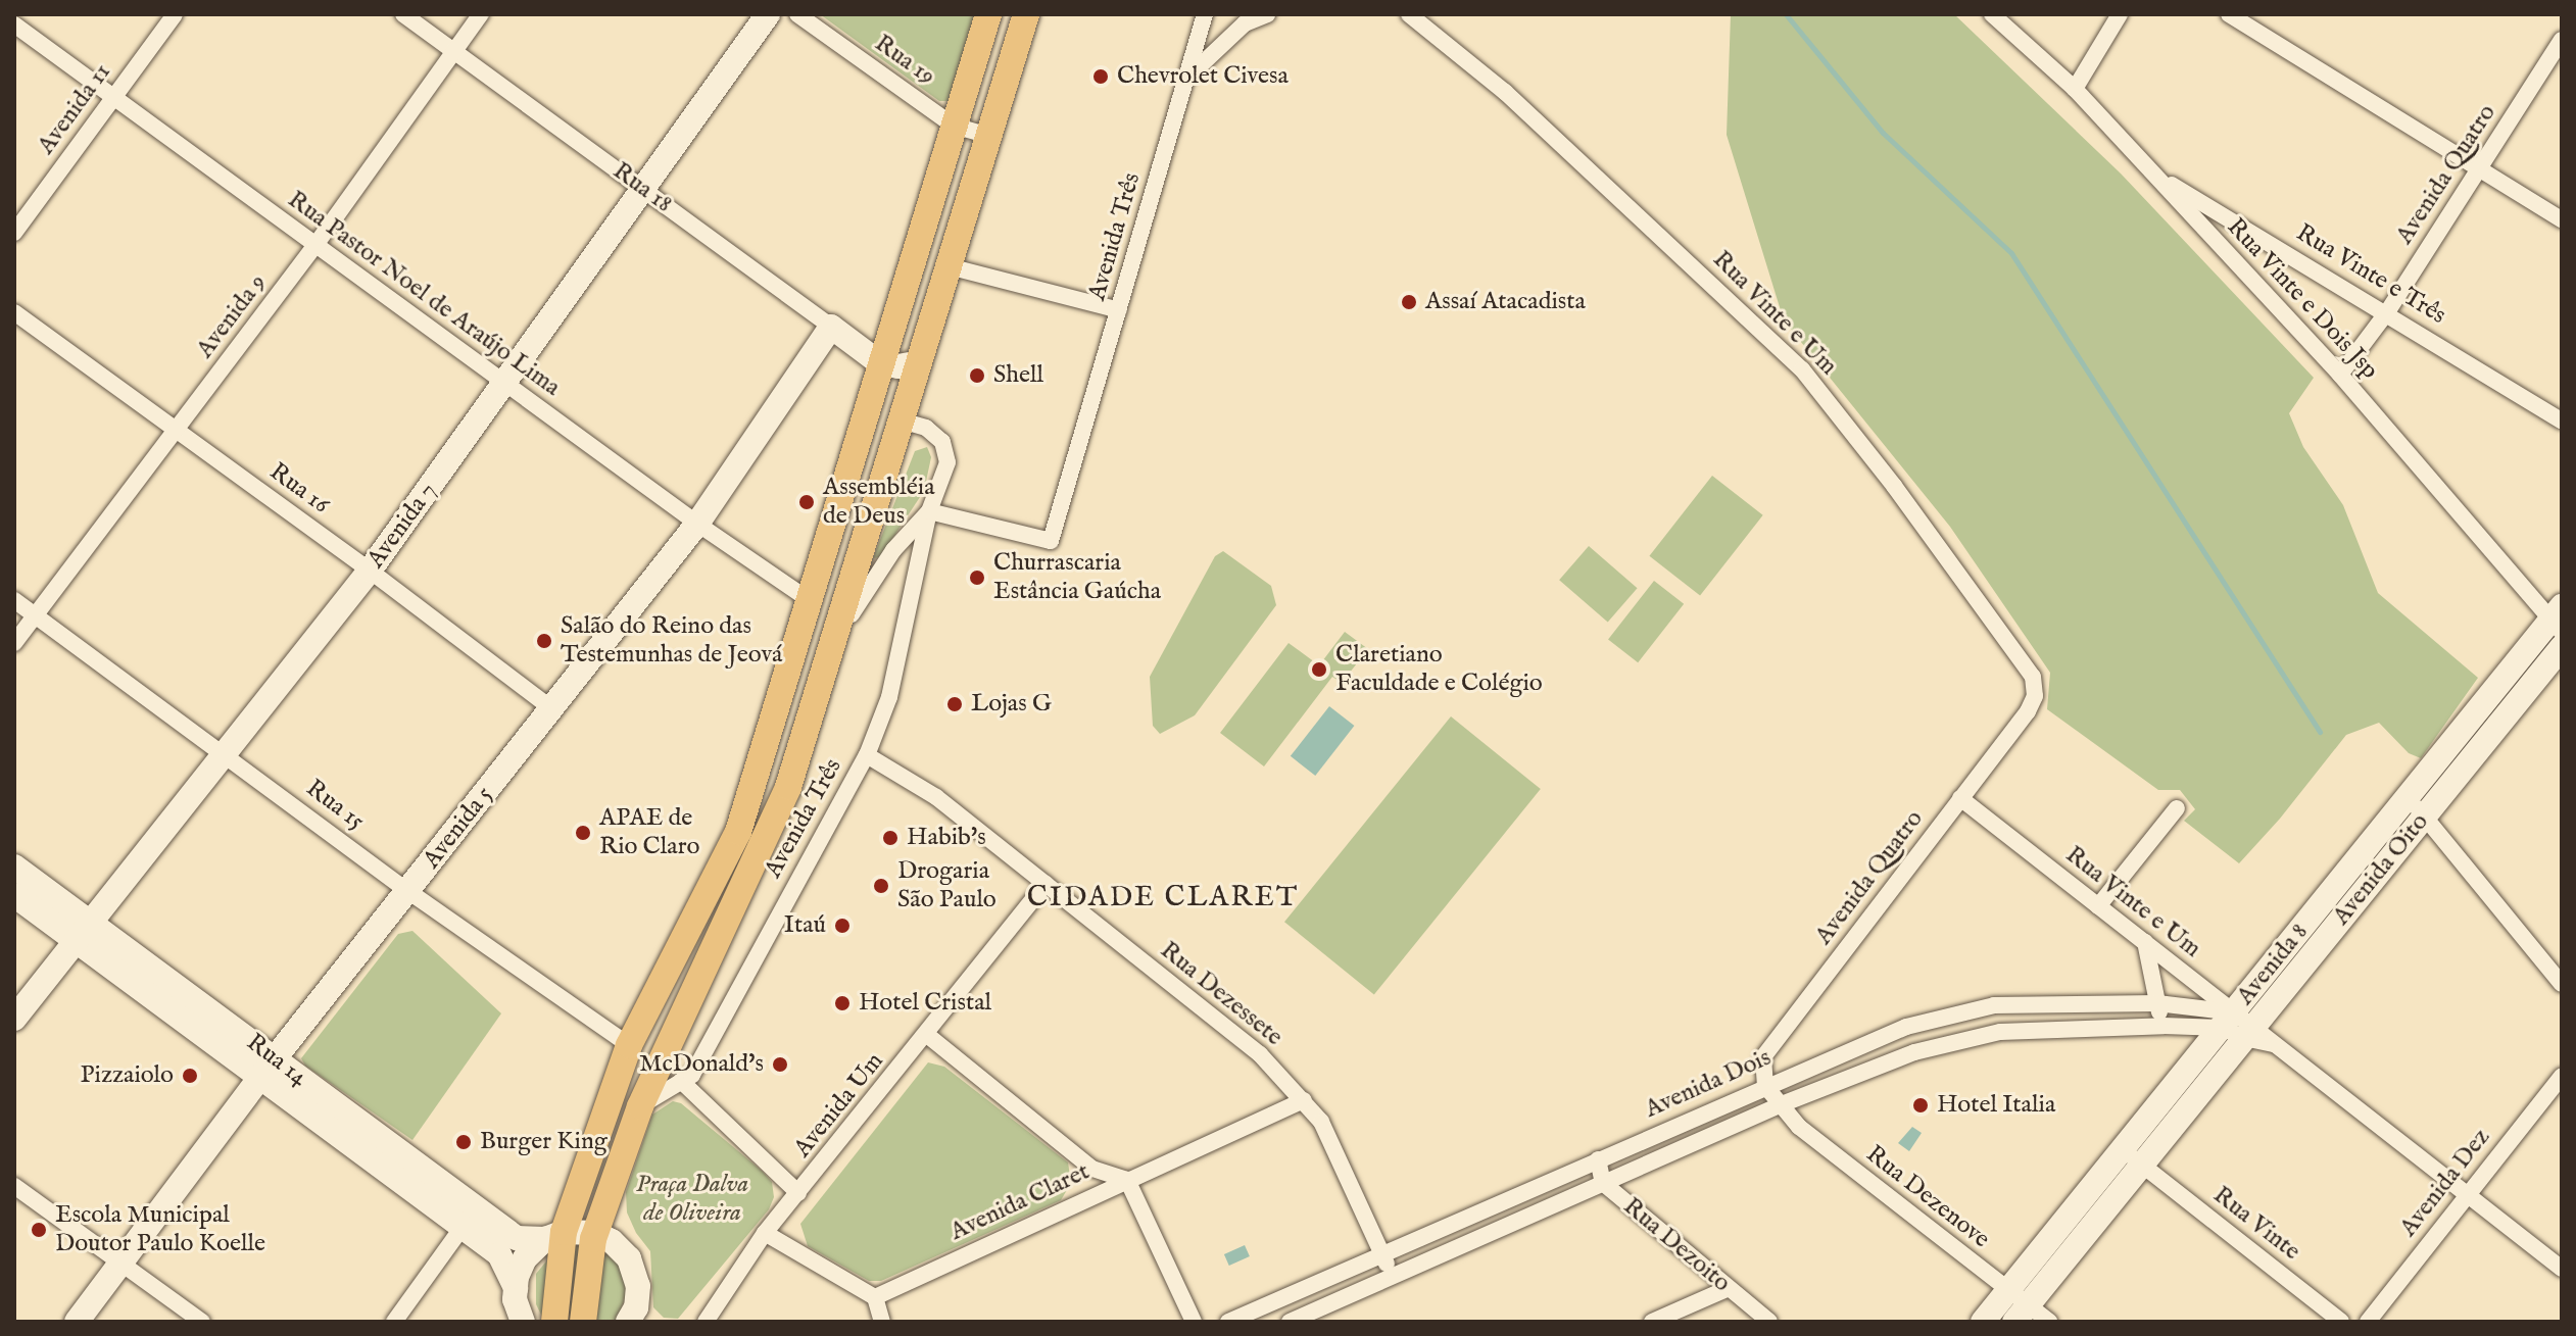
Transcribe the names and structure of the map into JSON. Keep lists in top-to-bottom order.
{
  "streets": {
    "main road": [
      "Rua 18",
      "Avenida 7",
      "Avenida 5",
      "Avenida Oito",
      "Rua 14"
    ],
    "street": [
      "Rua 19",
      "Avenida 11",
      "Avenida Quatro",
      "Avenida Três",
      "Rua Vinte e Três",
      "Rua Pastor Noel de Araújo Lima",
      "Rua Vinte e Dois Jsp",
      "Rua Vinte e Um",
      "Avenida 9",
      "Rua 16",
      "Rua 15",
      "Rua Dezessete",
      "Avenida Dois",
      "Avenida Um",
      "Avenida Dez",
      "Rua Dezenove",
      "Avenida Claret",
      "Rua Vinte",
      "Rua Dezoito"
    ]
  },
  "crossings": [
    ["Avenida 11", "Rua Pastor Noel de Araújo Lima"],
    ["Avenida Quatro", "Rua Vinte e Três"],
    ["Avenida Quatro", "Rua Vinte e Dois Jsp"],
    ["Avenida Quatro", "Rua Vinte e Um"],
    ["Avenida Quatro", "Avenida Dois"],
    ["Avenida Quatro", "Rua Dezenove"],
    ["Rua 18", "Avenida 9"],
    ["Rua 18", "Avenida 7"],
    ["Rua 18", "Avenida 5"],
    ["Avenida Três", "Rua Dezessete"],
    ["Rua Vinte e Três", "Rua Vinte e Dois Jsp"],
    ["Rua Pastor Noel de Araújo Lima", "Avenida 9"],
    ["Rua Pastor Noel de Araújo Lima", "Avenida 7"],
    ["Rua Pastor Noel de Araújo Lima", "Avenida 5"],
    ["Rua Vinte e Um", "Avenida Oito"],
    ["Rua Vinte e Um", "Avenida Dois"],
    ["Rua Vinte e Um", "Avenida Dez"],
    ["Avenida 9", "Rua 16"],
    ["Avenida 9", "Rua 15"],
    ["Rua 16", "Avenida 7"],
    ["Rua 16", "Avenida 5"],
    ["Avenida 7", "Rua 15"],
    ["Avenida 7", "Rua 14"],
    ["Rua 15", "Avenida 5"],
    ["Avenida 5", "Rua 14"],
    ["Avenida Oito", "Avenida Dois"],
    ["Avenida Oito", "Rua Vinte"],
    ["Rua Dezessete", "Avenida Dois"],
    ["Rua Dezessete", "Avenida Um"],
    ["Rua Dezessete", "Avenida Claret"],
    ["Avenida Dois", "Rua Dezenove"],
    ["Avenida Dois", "Rua Dezoito"]
  ],
  "districts": ["CIDADE CLARET"],
  "parks": ["Praça Dalva de Oliveira"],
  "places": [
    "Chevrolet Civesa",
    "Assaí Atacadista",
    "Shell",
    "Assembléia de Deus",
    "Churrascaria Estância Gaúcha",
    "Salão do Reino das Testemunhas de Jeová",
    "Claretiano Faculdade e Colégio",
    "Lojas G",
    "APAE de Rio Claro",
    "Habib's",
    "Drogaria São Paulo",
    "Itaú",
    "Hotel Cristal",
    "McDonald's",
    "Pizzaiolo",
    "Hotel Italia",
    "Burger King",
    "Escola Municipal Doutor Paulo Koelle"
  ]
}
